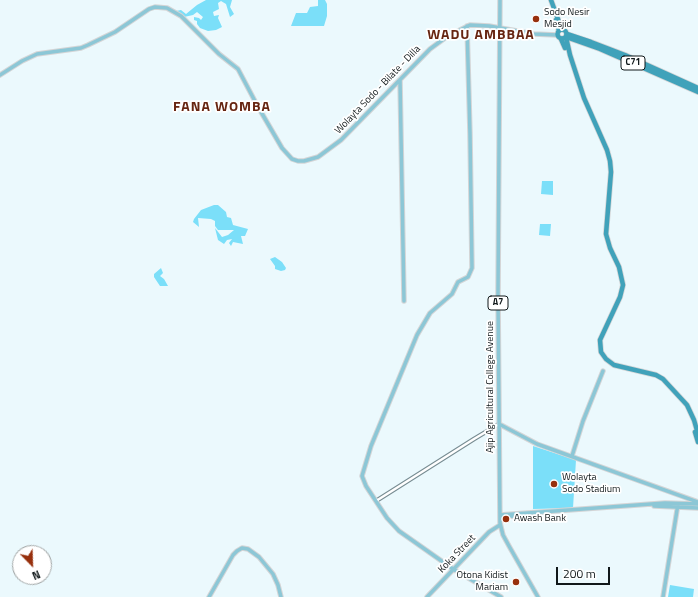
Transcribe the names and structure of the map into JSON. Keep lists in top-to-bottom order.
{
  "streets": {
    "highway": ["C71"],
    "main road": [
      "Wolayta Sodo - Bilate - Dilla",
      "A7",
      "Ajip Agricultural College Avenue",
      "Koka Street"
    ]
  },
  "crossings": [
    ["C71", "Wolayta Sodo - Bilate - Dilla"],
    ["Wolayta Sodo - Bilate - Dilla", "Ajip Agricultural College Avenue"],
    ["Ajip Agricultural College Avenue", "Koka Street"]
  ],
  "districts": ["WADU AMBBAA", "FANA WOMBA"],
  "places": [
    "Sodo Nesir Mesjid",
    "Wolayta Sodo Stadium",
    "Awash Bank",
    "Otona Kidist Mariam"
  ],
  "scale_bar": "200 m",
  "north": "bottom right"
}
